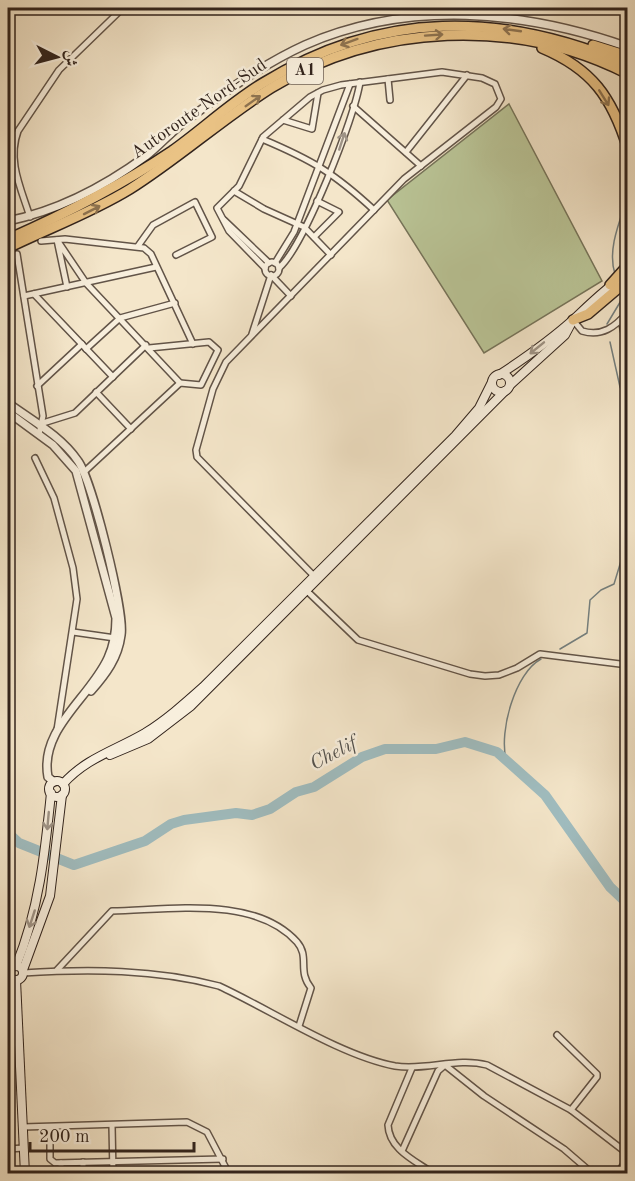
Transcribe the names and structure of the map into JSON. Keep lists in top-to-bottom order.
{
  "streets": {
    "highway": ["A1", "Autoroute Nord-Sud"]
  },
  "water": ["Chelif"],
  "scale_bar": "200 m",
  "north": "right"
}
